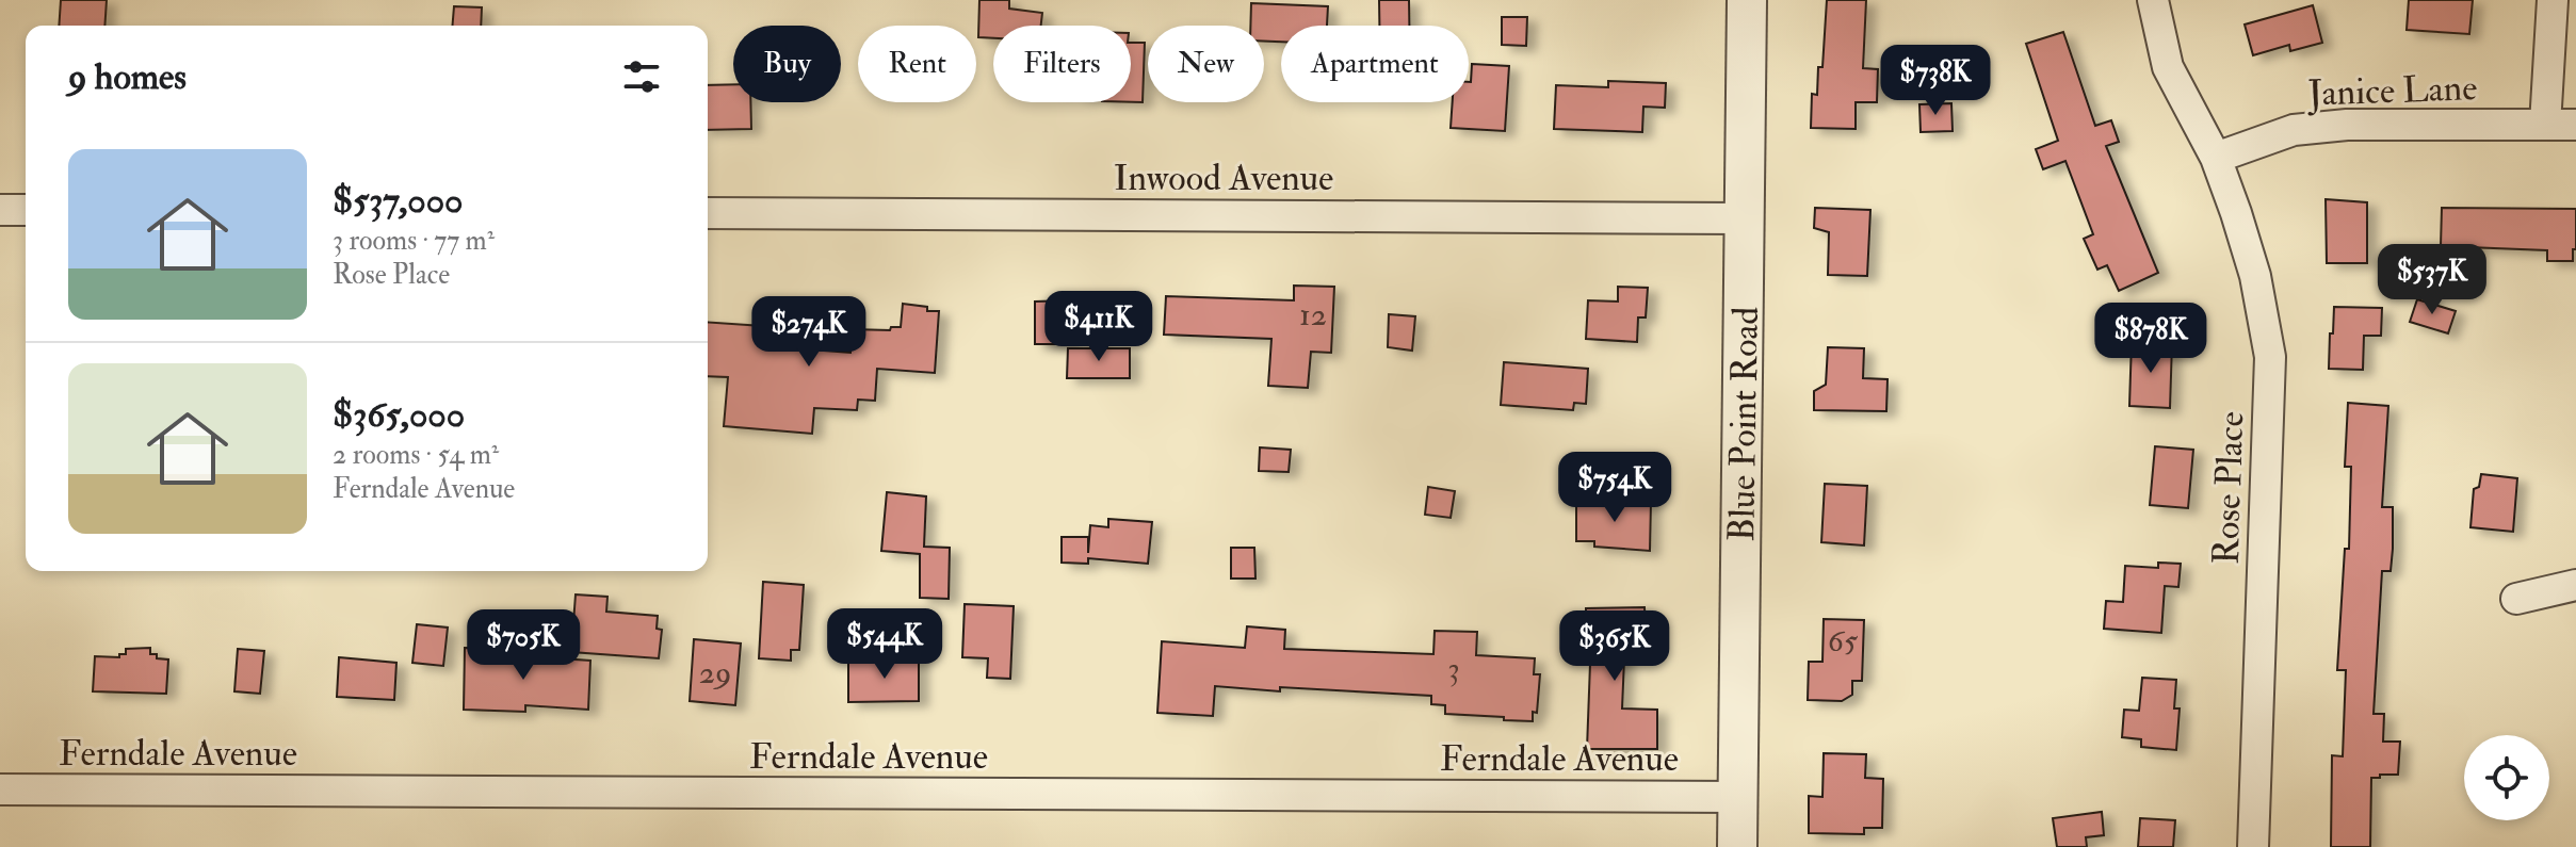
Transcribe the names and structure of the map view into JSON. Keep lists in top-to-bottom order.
{
  "streets": {
    "street": [
      "Janice Lane",
      "Inwood Avenue",
      "Blue Point Road",
      "Rose Place",
      "Ferndale Avenue"
    ]
  },
  "crossings": [
    ["Janice Lane", "Rose Place"],
    ["Inwood Avenue", "Blue Point Road"],
    ["Blue Point Road", "Ferndale Avenue"]
  ],
  "house_numbers": [
    "12",
    "65",
    "3",
    "29"
  ],
  "page": {
    "chip": [
      "Buy",
      "Rent",
      "Filters",
      "New",
      "Apartment"
    ],
    "heading": "9 homes",
    "price": [
      "$738K",
      "$537K",
      "$411K",
      "$274K",
      "$878K",
      "$754K",
      "$544K",
      "$705K",
      "$365K"
    ],
    "list": [
      {
        "name": "$537,000",
        "note": "3 rooms · 77 m² · Rose Place"
      },
      {
        "name": "$365,000",
        "note": "2 rooms · 54 m² · Ferndale Avenue"
      }
    ]
  }
}
